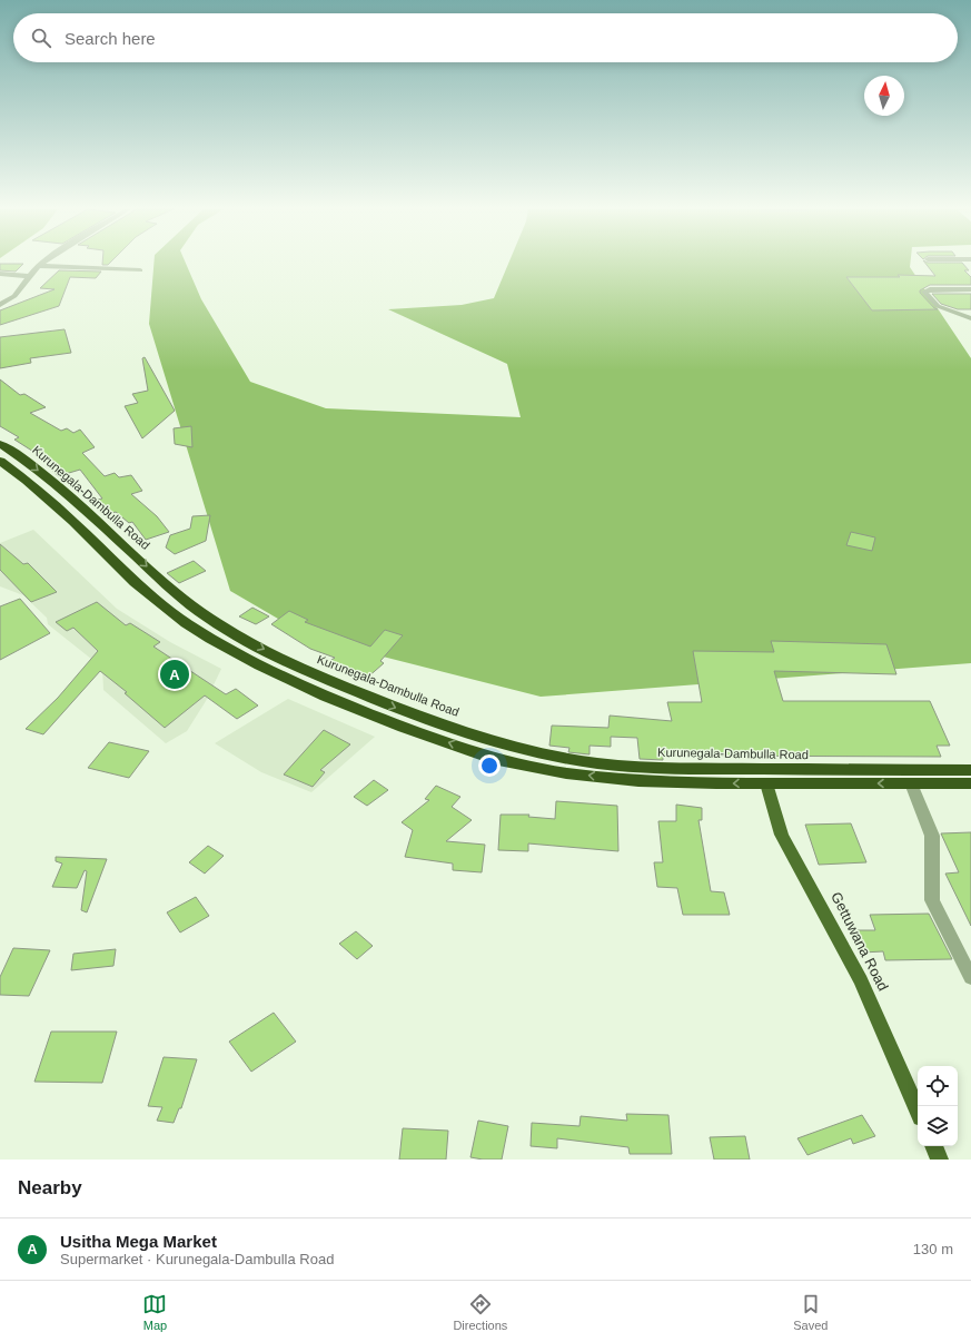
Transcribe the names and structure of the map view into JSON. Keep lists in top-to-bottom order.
{
  "streets": {
    "highway": ["Kurunegala-Dambulla Road"],
    "main road": ["Gettuwana Road"]
  },
  "north": "top",
  "page": {
    "search": "Search here",
    "pins": "A",
    "heading": "Nearby",
    "list": [
      {
        "mark": "A",
        "name": "Usitha Mega Market",
        "note": "Supermarket · Kurunegala-Dambulla Road",
        "value": "130 m"
      }
    ],
    "nav": ["Map", "Directions", "Saved"]
  }
}
